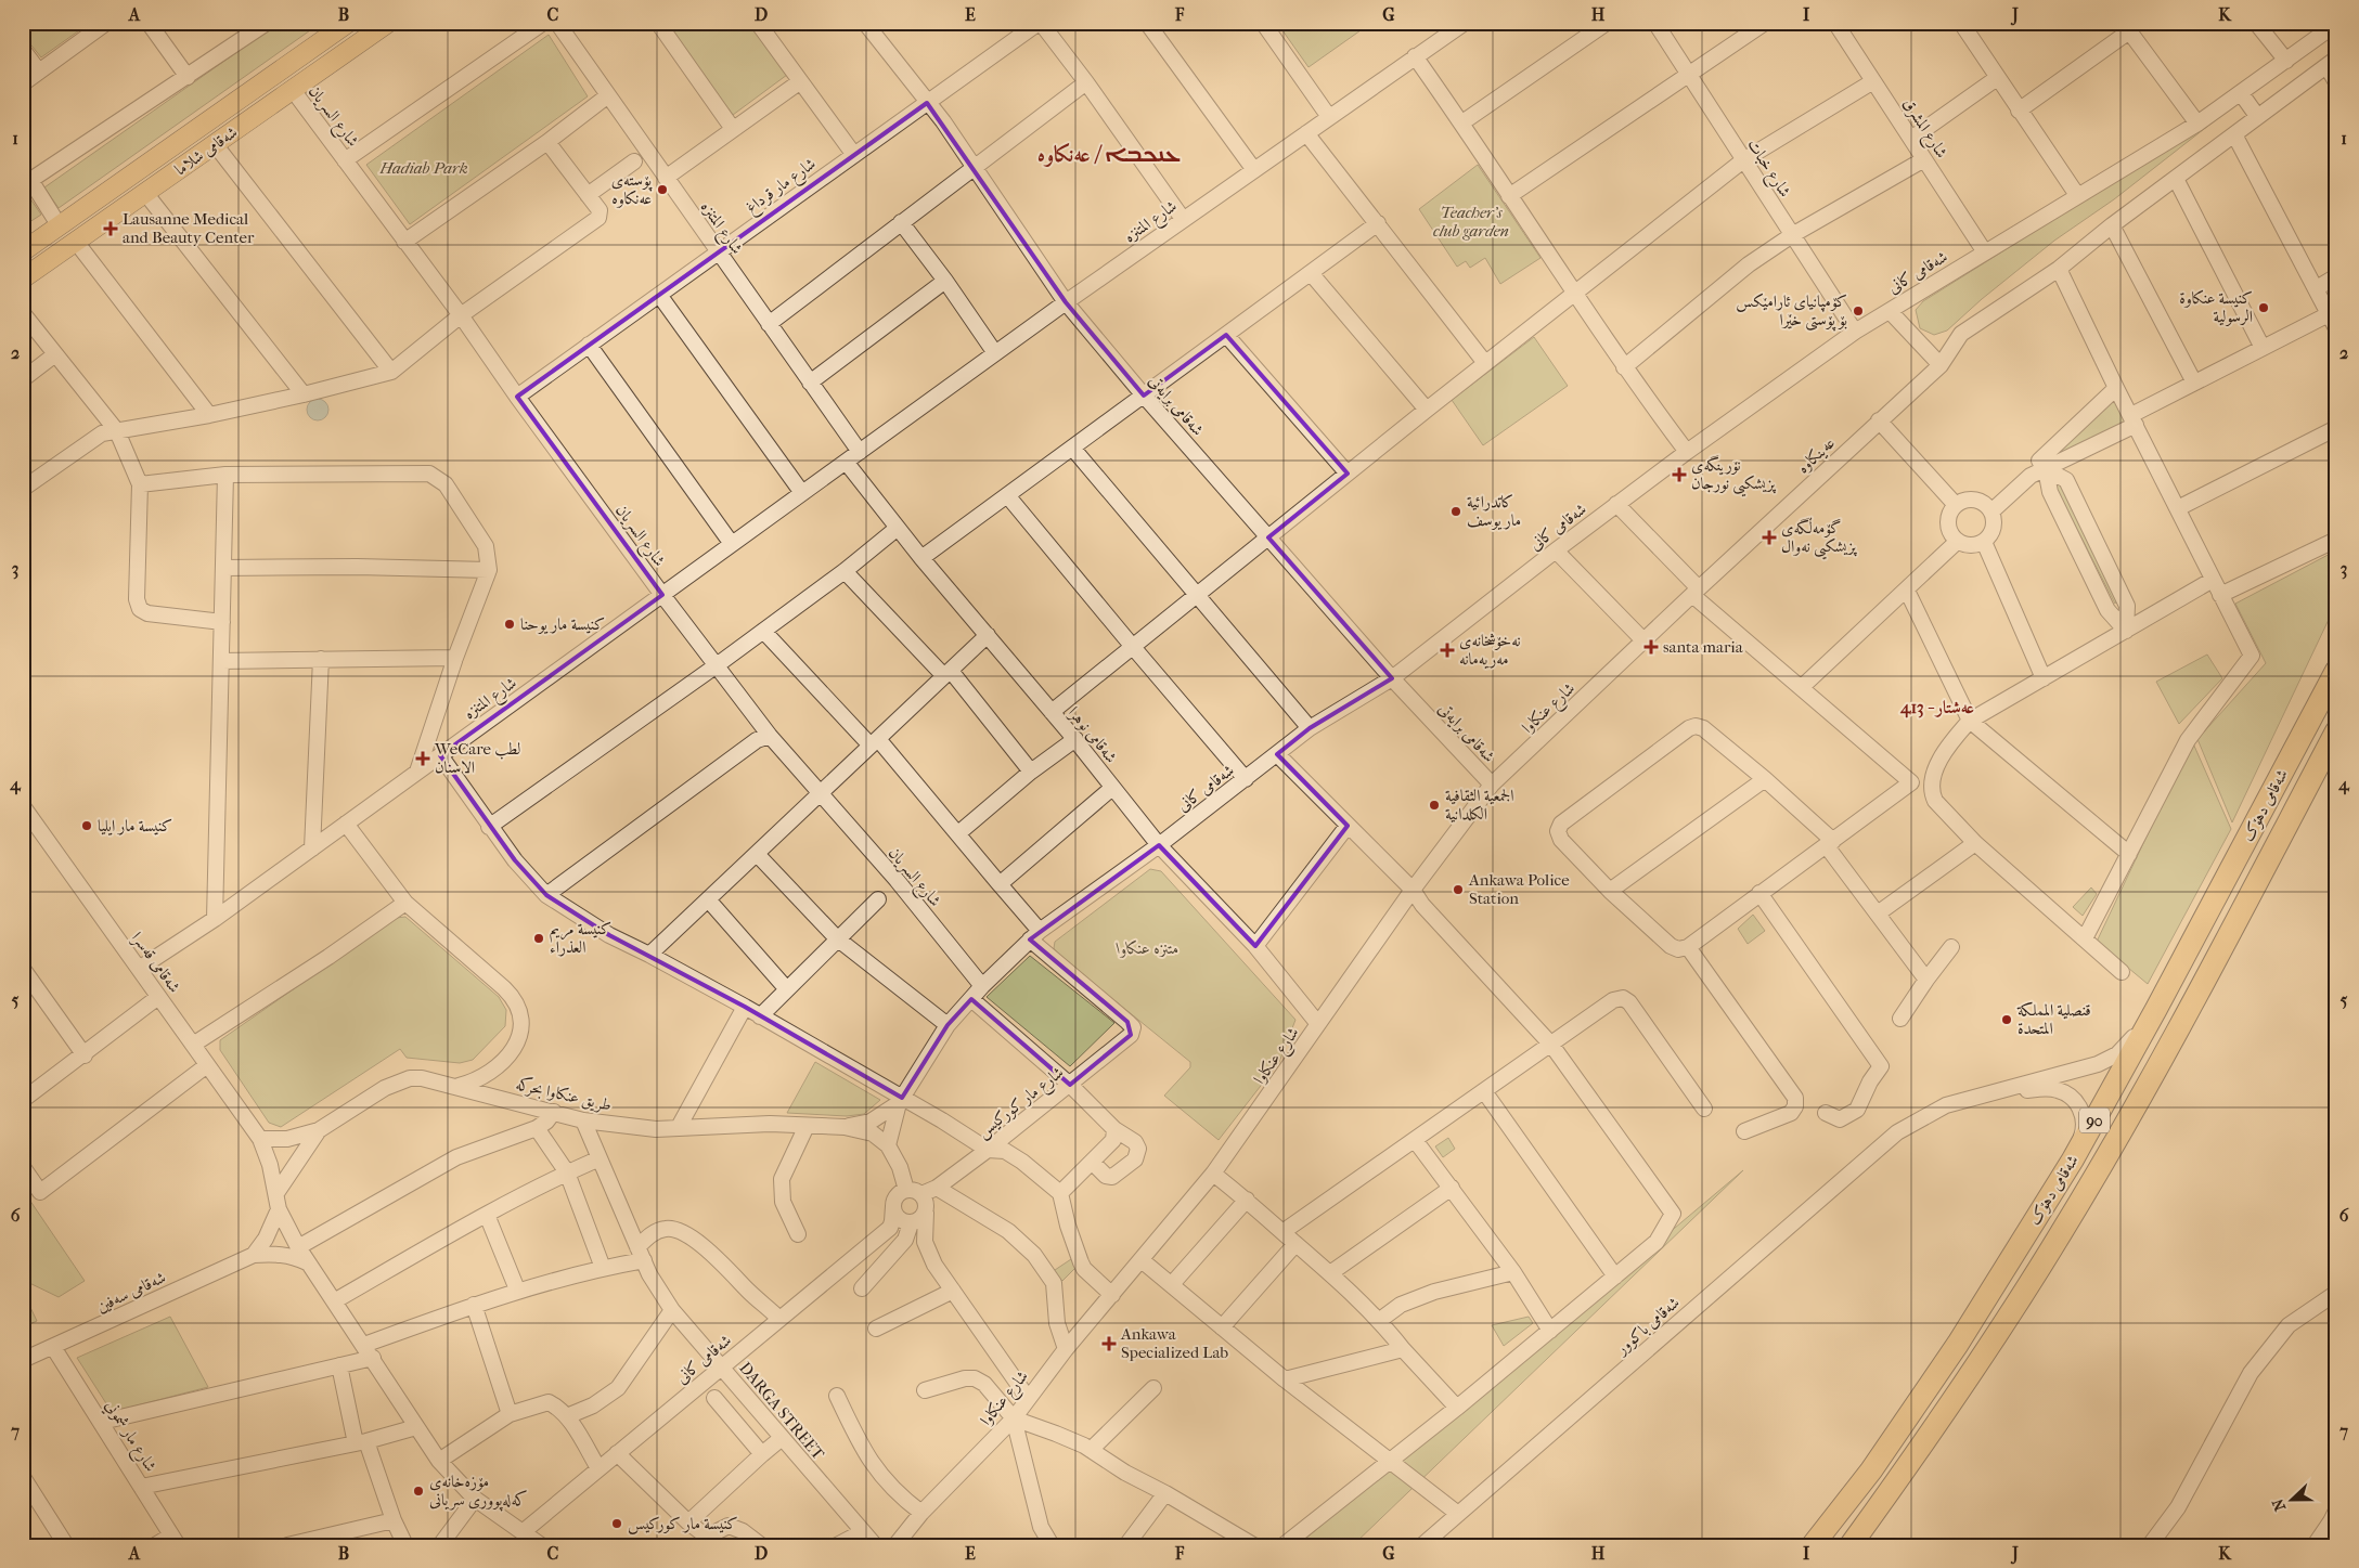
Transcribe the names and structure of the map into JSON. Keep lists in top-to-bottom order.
{
  "streets": {
    "highway": ["شەقامی دهۆک", "90"],
    "main road": ["شەقامی شلاما"],
    "street": [
      "شارع السريان",
      "شارع المشرق",
      "شارع خبات",
      "شارع مار قرداغ",
      "شارع المتنزه",
      "شەقامی کانی",
      "شەقامی برایەتی",
      "عەینکاوە",
      "شارع عنكاوا",
      "شەقامی نوهرا",
      "شەقامی قەسرا",
      "طريق عنكاوا بحركه",
      "شارع مار كوركيس",
      "شەقامی سەفین",
      "شەقامی باکوور",
      "DARGA STREET",
      "شارع مار شموني"
    ]
  },
  "crossings": [
    ["شارع السريان", "شەقامی شلاما"],
    ["شارع السريان", "شارع مار قرداغ"],
    ["شارع السريان", "شارع المتنزه"],
    ["شارع السريان", "شەقامی کانی"],
    ["شارع المشرق", "شەقامی کانی"],
    ["شارع خبات", "شەقامی کانی"],
    ["شارع مار قرداغ", "شارع المتنزه"],
    ["شارع مار قرداغ", "شەقامی برایەتی"],
    ["شارع المتنزه", "شەقامی برایەتی"],
    ["شارع المتنزه", "شەقامی نوهرا"],
    ["شارع المتنزه", "شەقامی قەسرا"],
    ["شەقامی کانی", "شەقامی برایەتی"],
    ["شەقامی کانی", "شەقامی نوهرا"],
    ["شەقامی کانی", "طريق عنكاوا بحركه"],
    ["شەقامی کانی", "شارع مار كوركيس"],
    ["شەقامی کانی", "DARGA STREET"],
    ["شەقامی برایەتی", "شارع عنكاوا"],
    ["عەینکاوە", "شارع عنكاوا"],
    ["شارع عنكاوا", "شەقامی نوهرا"],
    ["شەقامی قەسرا", "طريق عنكاوا بحركه"],
    ["طريق عنكاوا بحركه", "DARGA STREET"],
    ["شەقامی سەفین", "شارع مار شموني"]
  ],
  "districts": ["ܥܢܟܒܐ / عەنکاوە", "عه‌شتار - 413"],
  "parks": ["Hadiab Park", "Teacher's club garden", "متنزه عنكاوا"],
  "places": {
    "other": [
      "پۆسته‌ی عه‌نكاوه‌",
      "كنيسة عنكاوة الرسولية",
      "کۆمپانیای ئارامێکس بۆ پۆستی خێرا",
      "كاتدرائية مار يوسف",
      "كنيسة مار يوحنا",
      "الجمعية الثقافية الكلدانية",
      "كنيسة مار ايليا",
      "Ankawa Police Station",
      "كنيسة مريم العذراء",
      "قنصلية المملكة المتحدة",
      "مۆزەخانەی کەلەپووری سریانی",
      "كنيسة مار كوركيس"
    ],
    "health": [
      "Lausanne Medical and Beauty Center",
      "نۆرینگەی پزیشکیی نورجان",
      "گۆمەڵگەی پزیشکیی نەوال",
      "santa maria",
      "نەخۆشخانەی مەریەمانە",
      "WeCare لطب الاسنان",
      "Ankawa Specialized Lab"
    ]
  },
  "north": "left",
  "grid": {
    "columns": [
      "A",
      "B",
      "C",
      "D",
      "E",
      "F",
      "G",
      "H",
      "I",
      "J",
      "K"
    ],
    "rows": [
      "1",
      "2",
      "3",
      "4",
      "5",
      "6",
      "7"
    ]
  }
}
